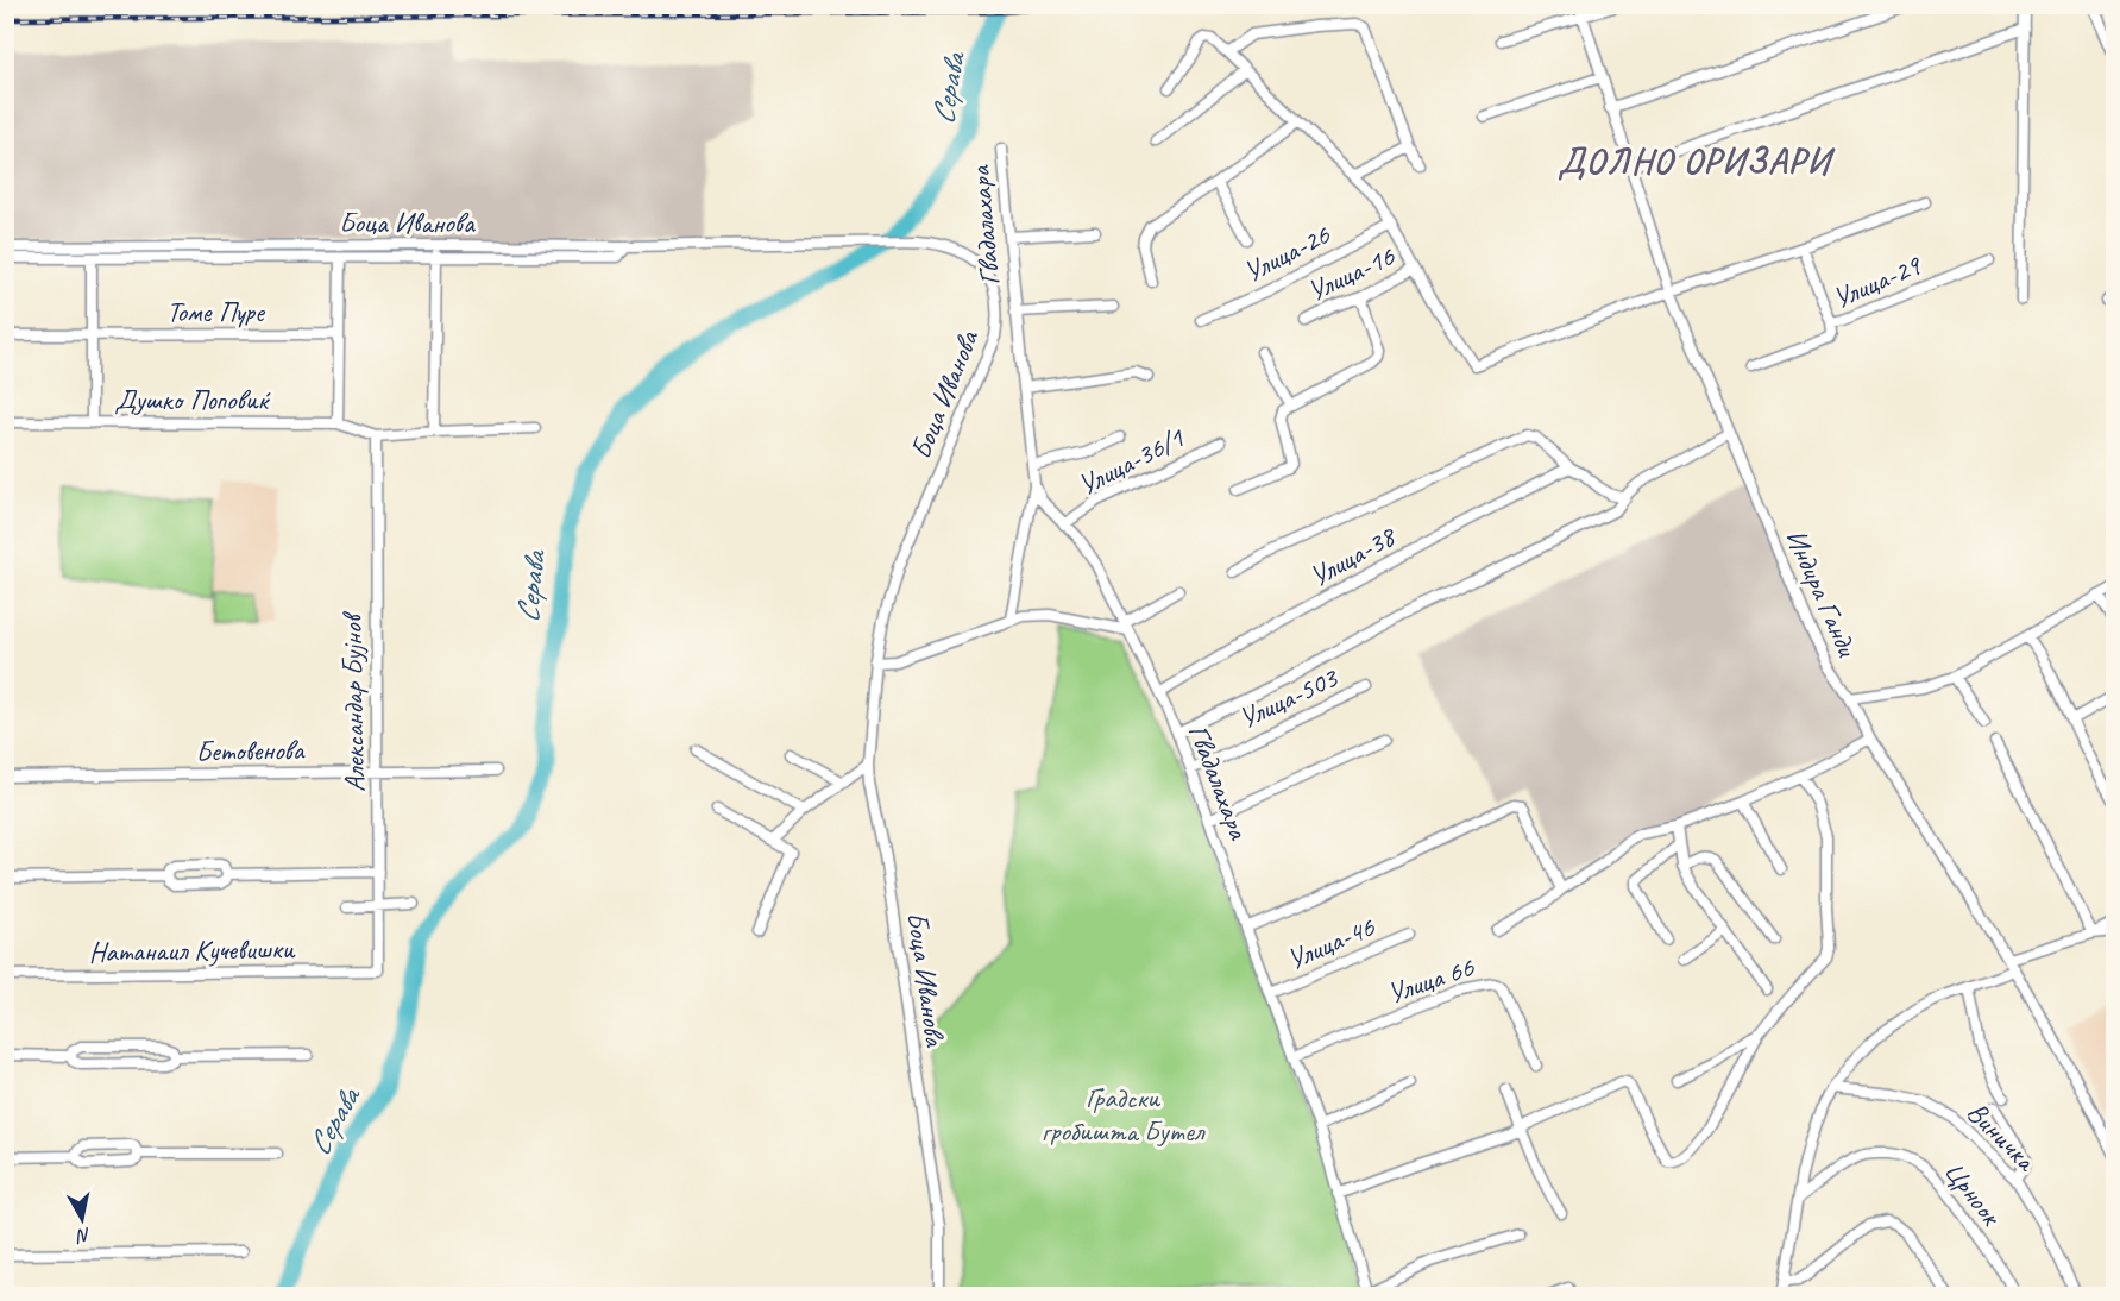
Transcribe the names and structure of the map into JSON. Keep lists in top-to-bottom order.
{
  "streets": {
    "street": [
      "Боца Иванова",
      "Гвадалахара",
      "Улица-26",
      "Улица-16",
      "Улица-29",
      "Томе Пуре",
      "Душко Поповиќ",
      "Улица-36/1",
      "Улица-38",
      "Индира Ганди",
      "Улица-503",
      "Александар Бујнов",
      "Бетовенова",
      "Улица-46",
      "Натанаил Кучевишки",
      "Улица 66",
      "Виничка",
      "Црноок"
    ]
  },
  "crossings": [
    ["Боца Иванова", "Гвадалахара"],
    ["Гвадалахара", "Улица-36/1"],
    ["Гвадалахара", "Улица-38"],
    ["Гвадалахара", "Улица-503"],
    ["Гвадалахара", "Улица-46"],
    ["Гвадалахара", "Улица 66"],
    ["Душко Поповиќ", "Александар Бујнов"],
    ["Александар Бујнов", "Бетовенова"],
    ["Александар Бујнов", "Натанаил Кучевишки"]
  ],
  "districts": ["ДОЛНО ОРИЗАРИ"],
  "water": ["Серава"],
  "parks": ["Градски гробишта Бутел"],
  "north": "bottom"
}
